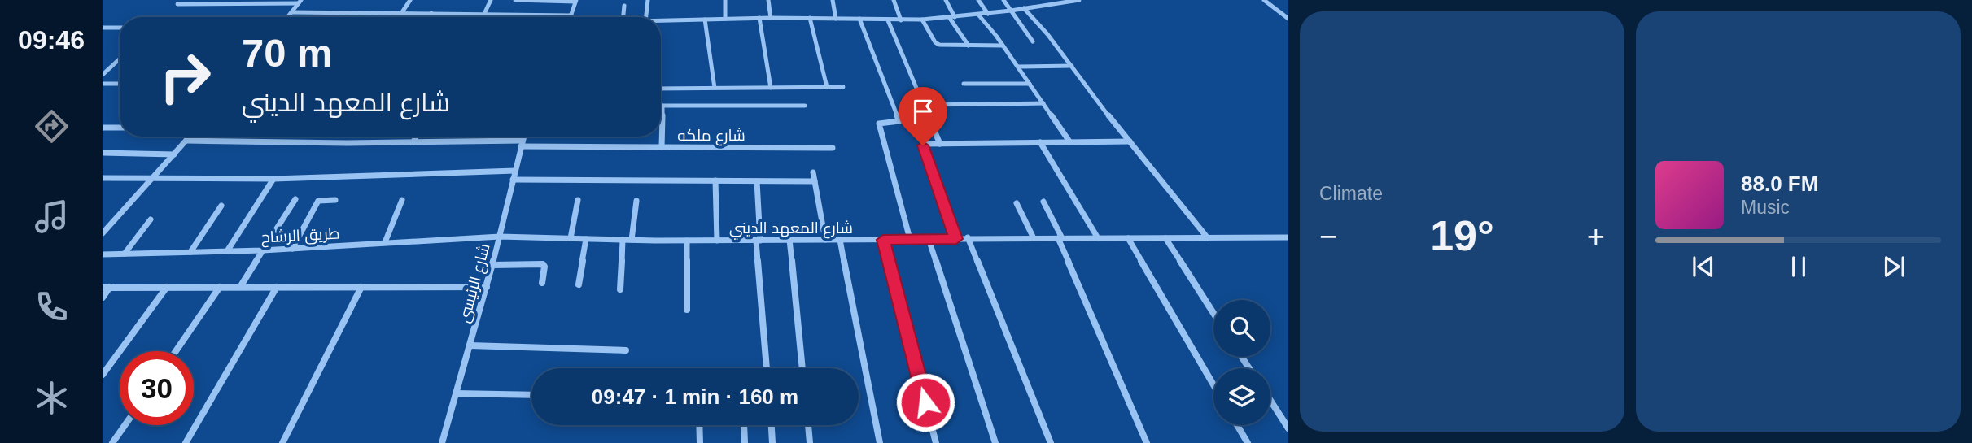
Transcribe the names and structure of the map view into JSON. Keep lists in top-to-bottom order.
{
  "streets": {
    "street": [
      "شارع ملكه",
      "شارع المعهد الديني",
      "طريق الرشاح",
      "شارع الرئيسى"
    ]
  },
  "crossings": [
    ["شارع ملكه", "شارع الرئيسى"],
    ["شارع المعهد الديني", "طريق الرشاح"],
    ["شارع المعهد الديني", "شارع الرئيسى"],
    ["طريق الرشاح", "شارع الرئيسى"]
  ],
  "page": {
    "tabs": "09:46",
    "tile": "Climate",
    "turn": ["70 m", "شارع المعهد الديني"],
    "song": ["88.0 FM", "Music"],
    "heat": ["−", "19°", "+"],
    "limit": "30",
    "trip": "09:47 · 1 min · 160 m"
  }
}
